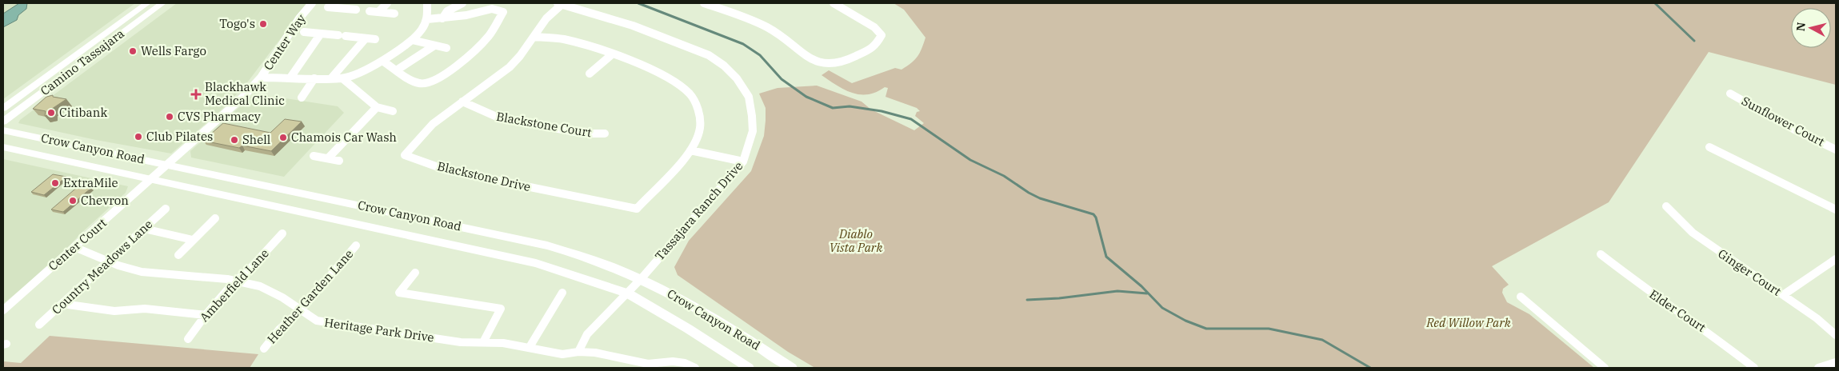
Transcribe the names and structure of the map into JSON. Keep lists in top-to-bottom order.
{
  "streets": {
    "main road": ["Camino Tassajara", "Crow Canyon Road"],
    "street": [
      "Center Way",
      "Sunflower Court",
      "Blackstone Court",
      "Blackstone Drive",
      "Tassajara Ranch Drive",
      "Center Court",
      "Country Meadows Lane",
      "Ginger Court",
      "Amberfield Lane",
      "Heather Garden Lane",
      "Elder Court",
      "Heritage Park Drive"
    ]
  },
  "crossings": [
    ["Center Way", "Crow Canyon Road"],
    ["Center Way", "Center Court"],
    ["Blackstone Court", "Blackstone Drive"],
    ["Crow Canyon Road", "Tassajara Ranch Drive"],
    ["Crow Canyon Road", "Center Court"],
    ["Blackstone Drive", "Tassajara Ranch Drive"],
    ["Tassajara Ranch Drive", "Heritage Park Drive"],
    ["Center Court", "Heritage Park Drive"],
    ["Country Meadows Lane", "Heritage Park Drive"],
    ["Amberfield Lane", "Heritage Park Drive"],
    ["Heather Garden Lane", "Heritage Park Drive"]
  ],
  "parks": ["Diablo Vista Park", "Red Willow Park"],
  "places": {
    "other": [
      "Togo's",
      "Wells Fargo",
      "Citibank",
      "CVS Pharmacy",
      "Club Pilates",
      "Chamois Car Wash",
      "Shell",
      "ExtraMile",
      "Chevron"
    ],
    "health": ["Blackhawk Medical Clinic"]
  },
  "north": "left"
}
